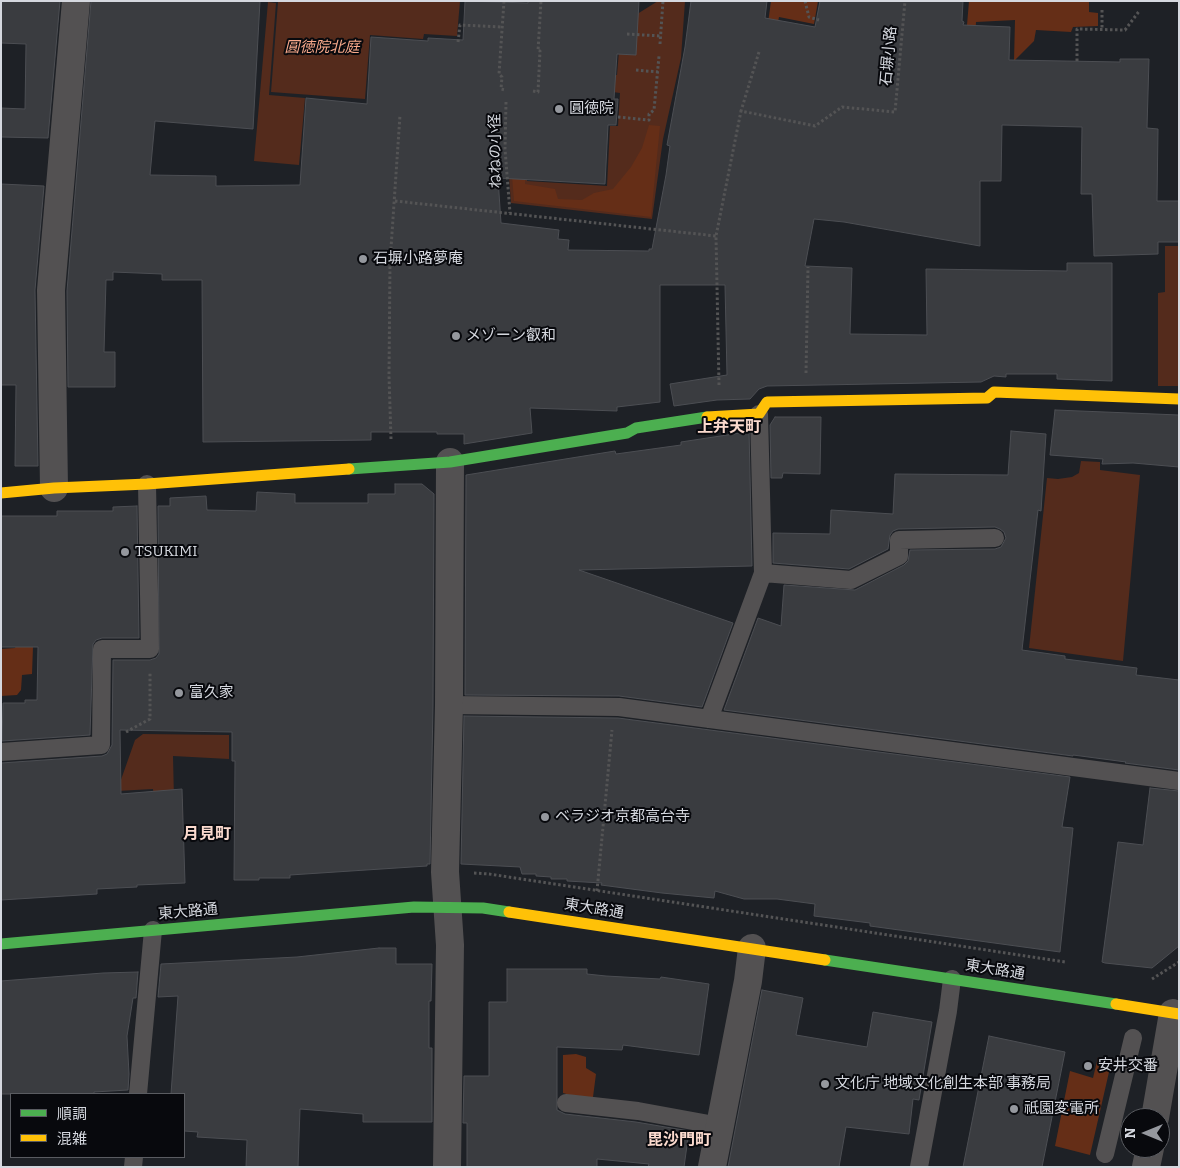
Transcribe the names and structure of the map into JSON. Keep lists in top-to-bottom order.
{
  "streets": {
    "street": ["東大路通"],
    "path": ["石塀小路", "ねねの小径"]
  },
  "districts": ["上弁天町", "月見町", "毘沙門町"],
  "parks": ["圓徳院北庭"],
  "places": [
    "圓徳院",
    "石塀小路夢庵",
    "メゾーン叡和",
    "TSUKIMI",
    "富久家",
    "ベラジオ京都高台寺",
    "安井交番",
    "文化庁 地域文化創生本部 事務局",
    "祇園変電所"
  ],
  "legend": ["順調", "混雑"],
  "north": "left"
}
